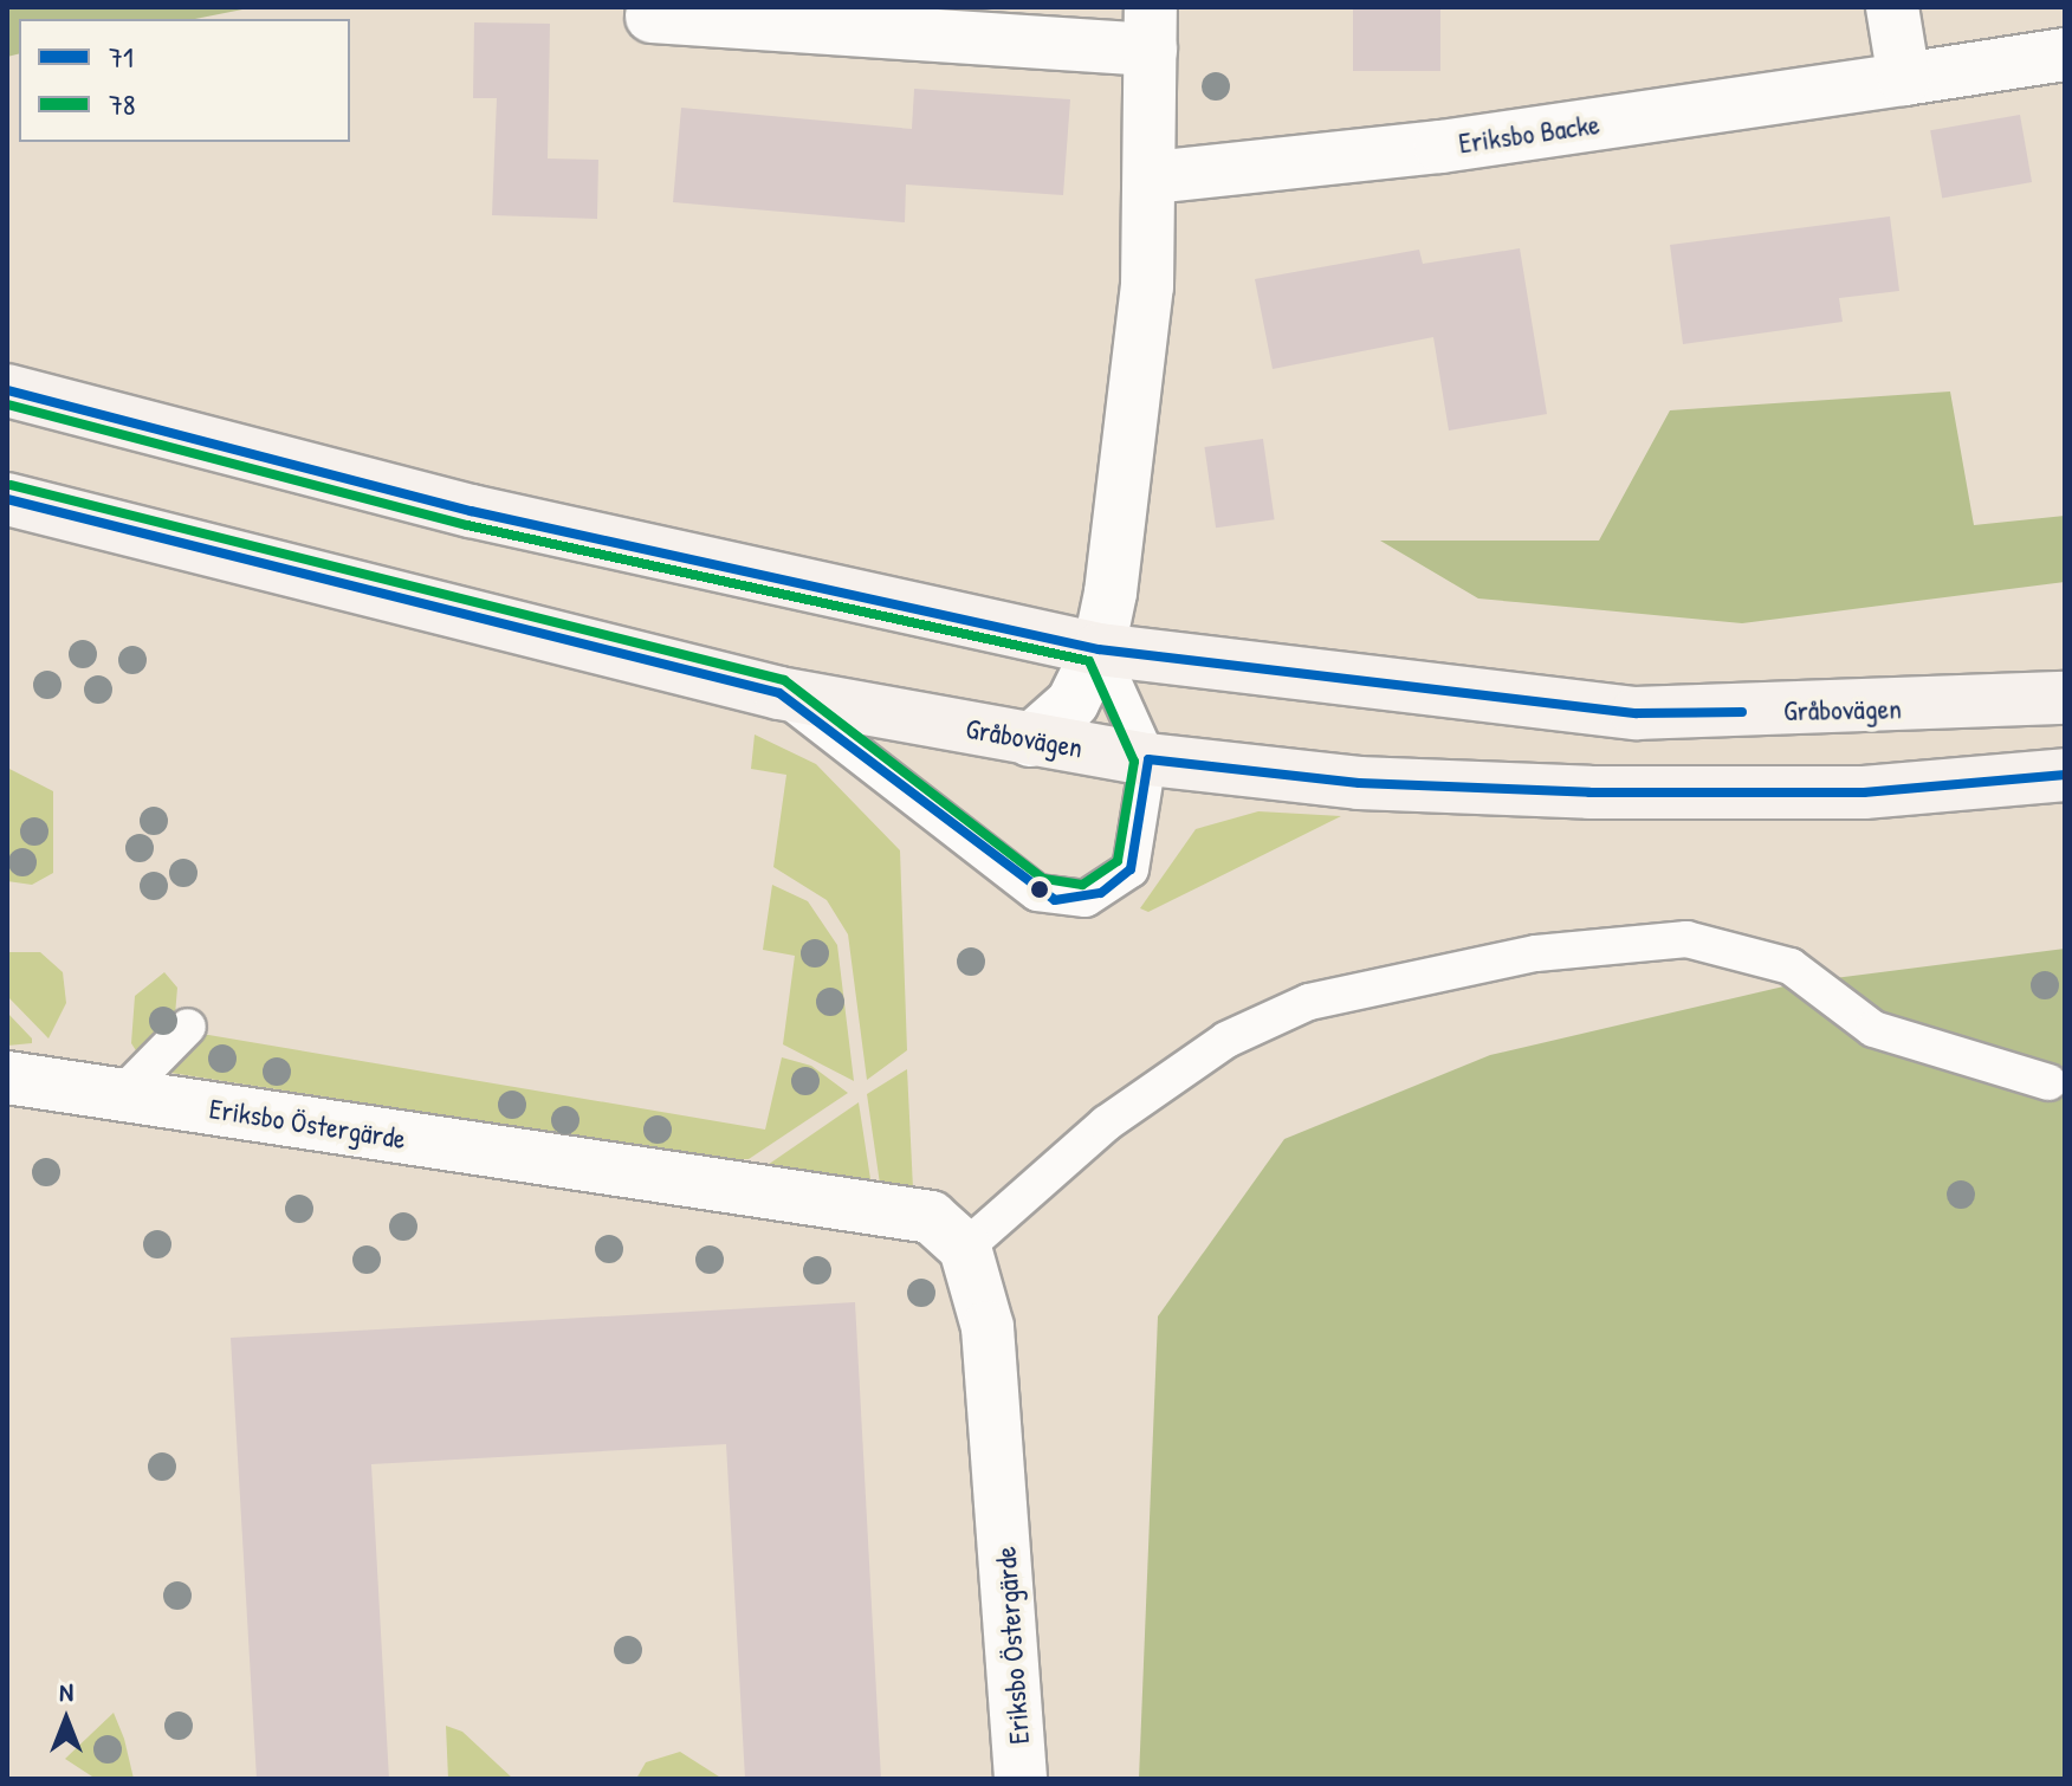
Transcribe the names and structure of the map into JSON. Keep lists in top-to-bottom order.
{
  "streets": {
    "main road": ["Gråbovägen"],
    "street": ["Eriksbo Backe", "Eriksbo Östergärde"]
  },
  "lines": ["transit line 71", "transit line 78"],
  "legend": ["71", "78"],
  "north": "top"
}
